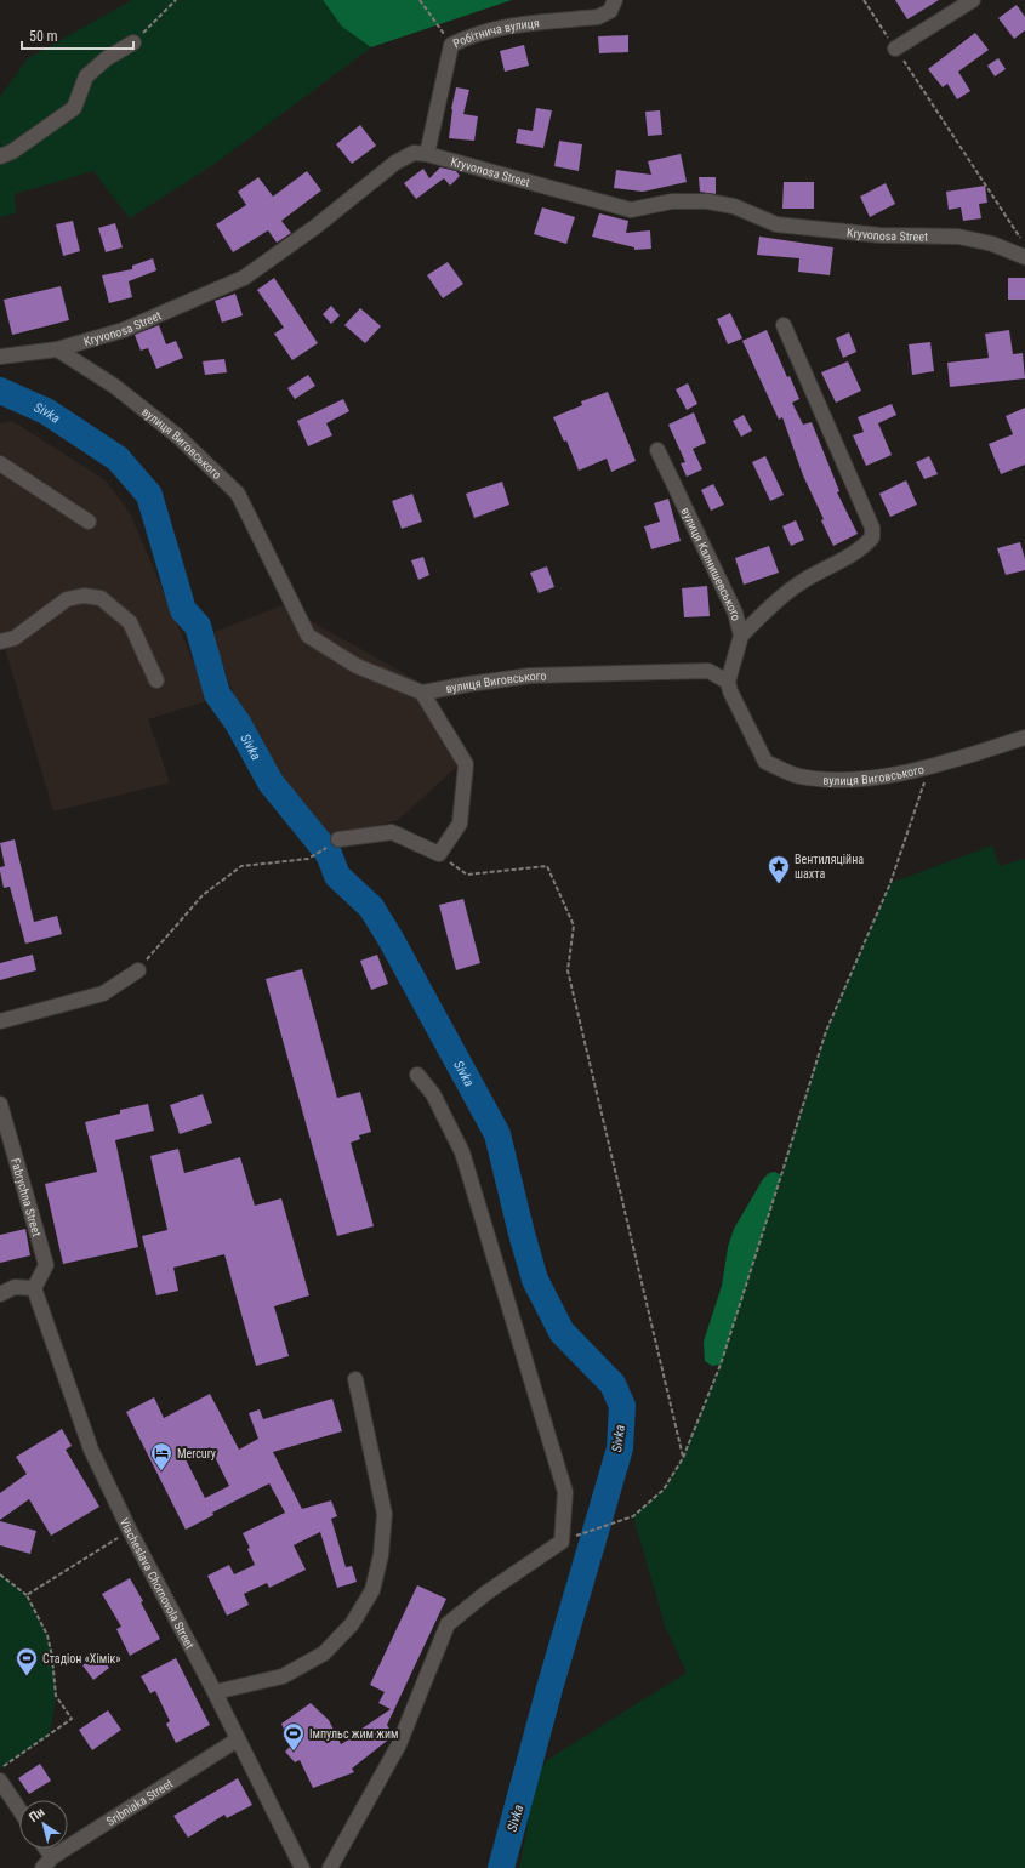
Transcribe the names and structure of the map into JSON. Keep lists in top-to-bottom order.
{
  "streets": {
    "street": [
      "Робітнича вулиця",
      "Kryvonosa Street",
      "вулиця Виговського",
      "вулиця Калнишевського",
      "Fabrychna Street",
      "Viacheslava Chornovola Street",
      "Sribniaka Street"
    ]
  },
  "crossings": [
    ["Робітнича вулиця", "Kryvonosa Street"],
    ["Kryvonosa Street", "вулиця Виговського"],
    ["вулиця Виговського", "вулиця Калнишевського"],
    ["Fabrychna Street", "Viacheslava Chornovola Street"],
    ["Viacheslava Chornovola Street", "Sribniaka Street"]
  ],
  "water": ["Sivka"],
  "places": {
    "place": ["Вентиляційна шахта"],
    "hotel": ["Mercury"],
    "sports": ["Стадіон «Хімік»", "Імпульс жим жим"]
  },
  "scale_bar": "50 m",
  "north": "top left"
}
